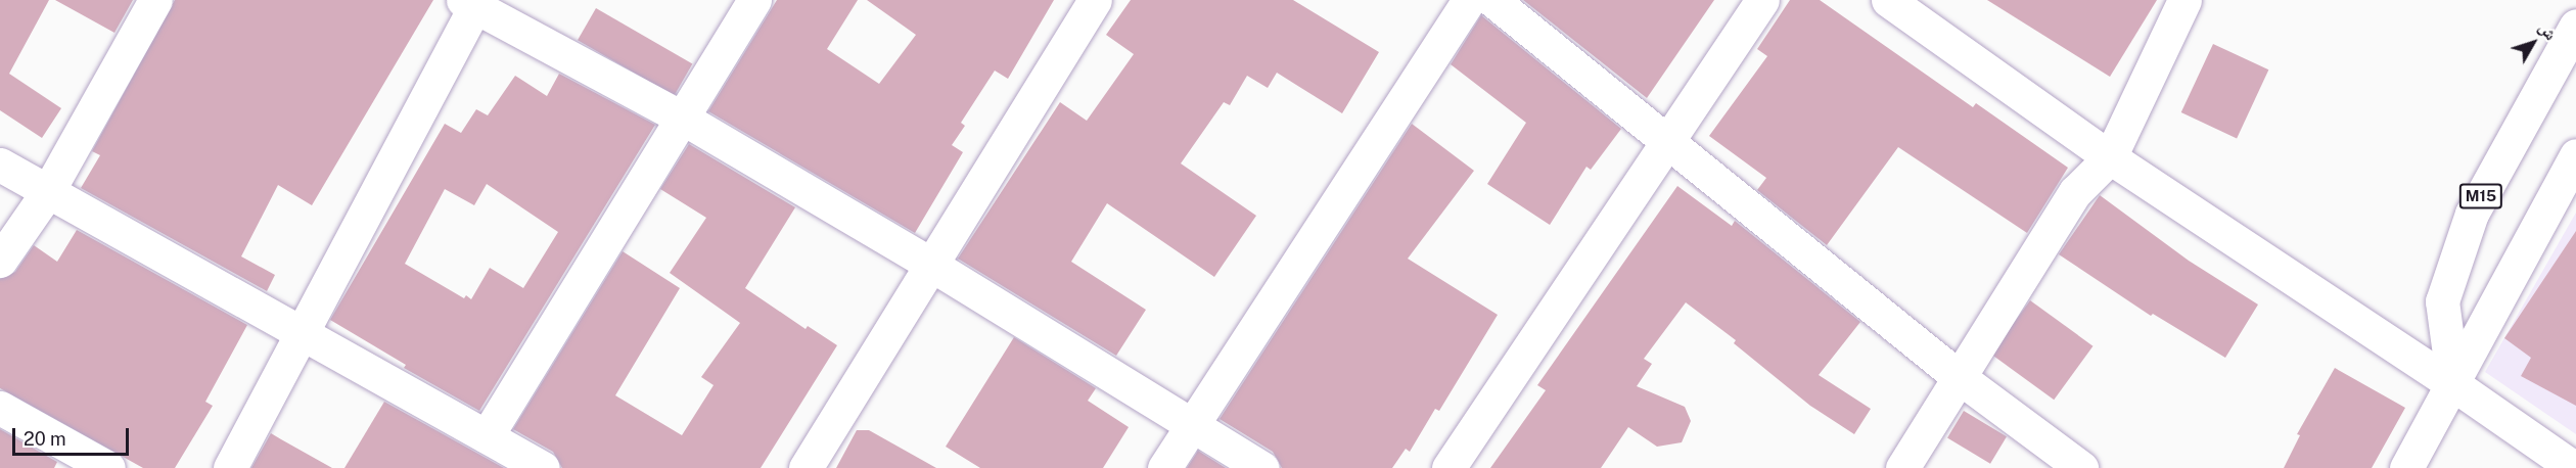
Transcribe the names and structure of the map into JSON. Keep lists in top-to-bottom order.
{
  "streets": {
    "main road": ["M15"]
  },
  "scale_bar": "20 m",
  "north": "top right"
}
